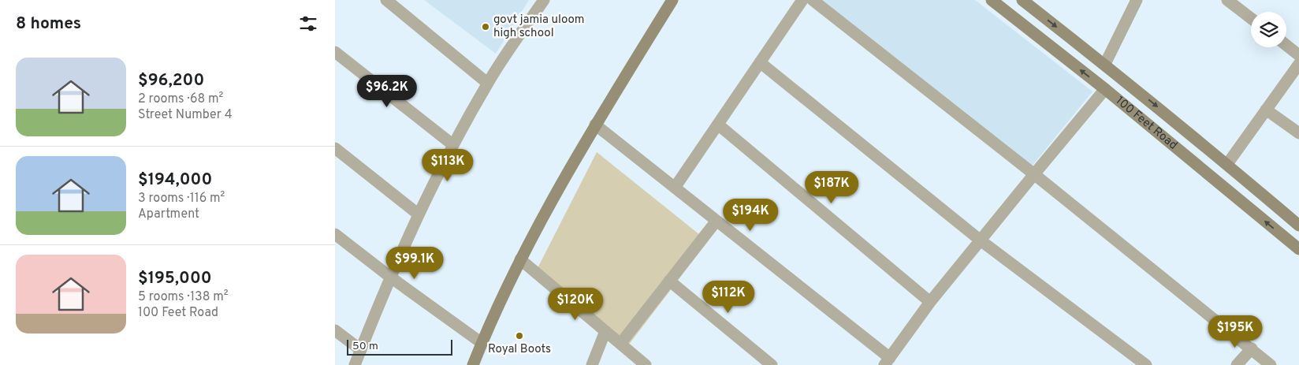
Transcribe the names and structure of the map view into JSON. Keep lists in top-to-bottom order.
{
  "streets": {
    "main road": ["100 Feet Road"]
  },
  "places": ["govt jamia uloom high school", "Royal Boots"],
  "scale_bar": "50 m",
  "page": {
    "heading": "8 homes",
    "list": [
      {
        "name": "$96,200",
        "note": "2 rooms · 68 m² · Street Number 4"
      },
      {
        "name": "$194,000",
        "note": "3 rooms · 116 m² · Apartment"
      },
      {
        "name": "$195,000",
        "note": "5 rooms · 138 m² · 100 Feet Road"
      }
    ],
    "price": [
      "$96.2K",
      "$113K",
      "$187K",
      "$194K",
      "$99.1K",
      "$112K",
      "$120K",
      "$195K"
    ],
    "scale": "50 m"
  }
}
